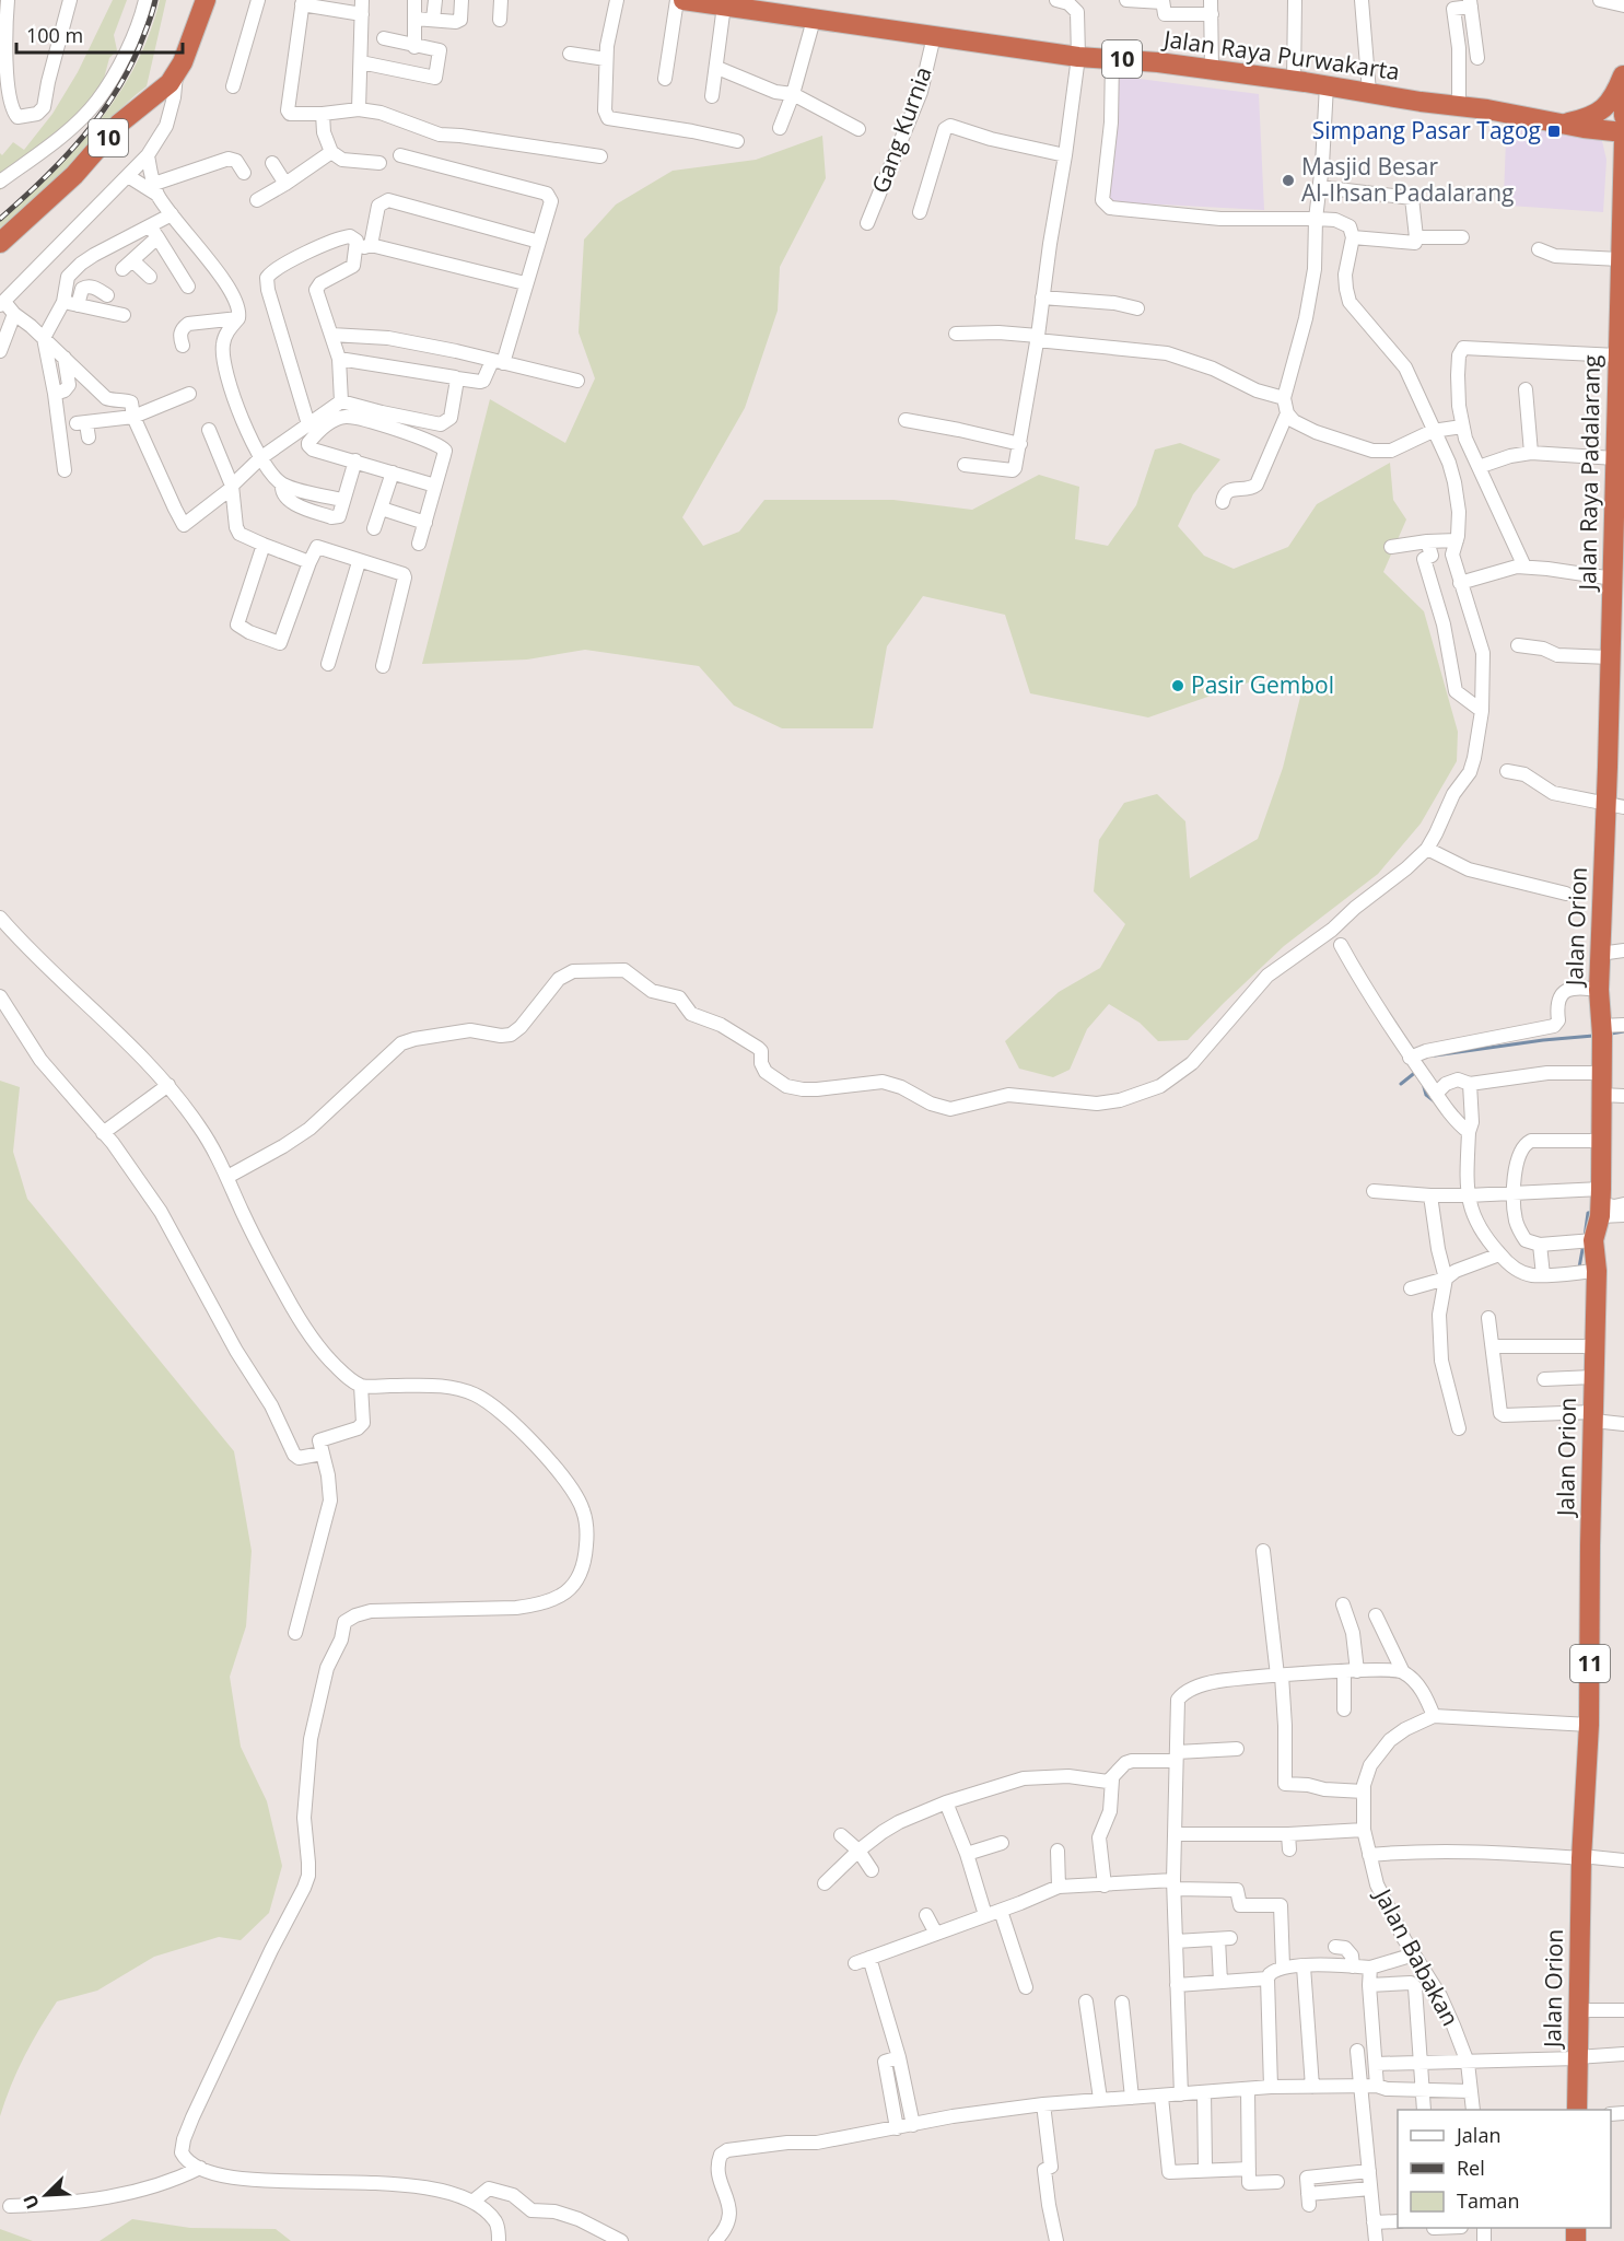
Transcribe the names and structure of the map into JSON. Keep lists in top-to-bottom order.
{
  "streets": {
    "highway": [
      "Jalan Raya Purwakarta",
      "10",
      "Jalan Raya Padalarang",
      "Jalan Orion",
      "11"
    ],
    "street": ["Gang Kurnia", "Jalan Babakan"]
  },
  "crossings": [
    ["Jalan Raya Purwakarta", "10"],
    ["Jalan Raya Purwakarta", "Gang Kurnia"],
    ["Jalan Raya Padalarang", "Jalan Orion"],
    ["Jalan Orion", "Jalan Babakan"]
  ],
  "places": {
    "transit": ["Simpang Pasar Tagog"],
    "other": ["Masjid Besar Al-Ihsan Padalarang", "Pasir Gembol"]
  },
  "legend": ["Jalan", "Rel", "Taman"],
  "scale_bar": "100 m",
  "north": "bottom left"
}
